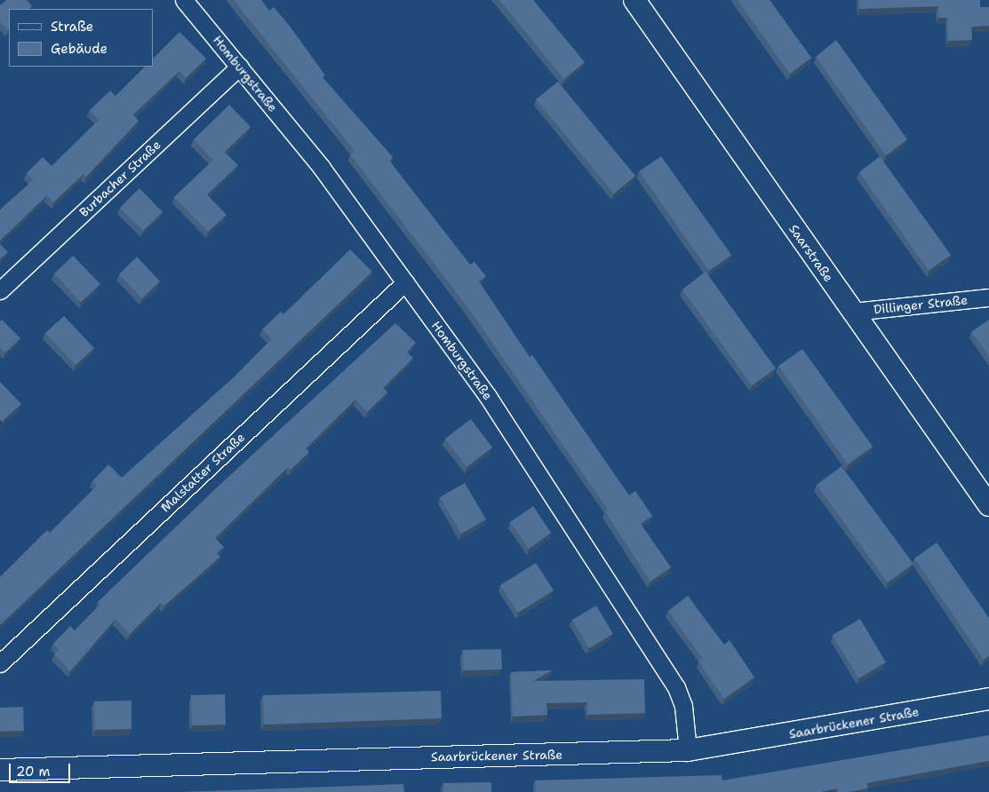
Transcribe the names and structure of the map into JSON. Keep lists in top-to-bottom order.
{
  "streets": {
    "street": [
      "Homburgstraße",
      "Burbacher Straße",
      "Saarstraße",
      "Dillinger Straße",
      "Malstatter Straße",
      "Saarbrückener Straße"
    ]
  },
  "crossings": [
    ["Homburgstraße", "Burbacher Straße"],
    ["Homburgstraße", "Malstatter Straße"],
    ["Homburgstraße", "Saarbrückener Straße"],
    ["Saarstraße", "Dillinger Straße"]
  ],
  "legend": ["Straße", "Gebäude"],
  "scale_bar": "20 m"
}
